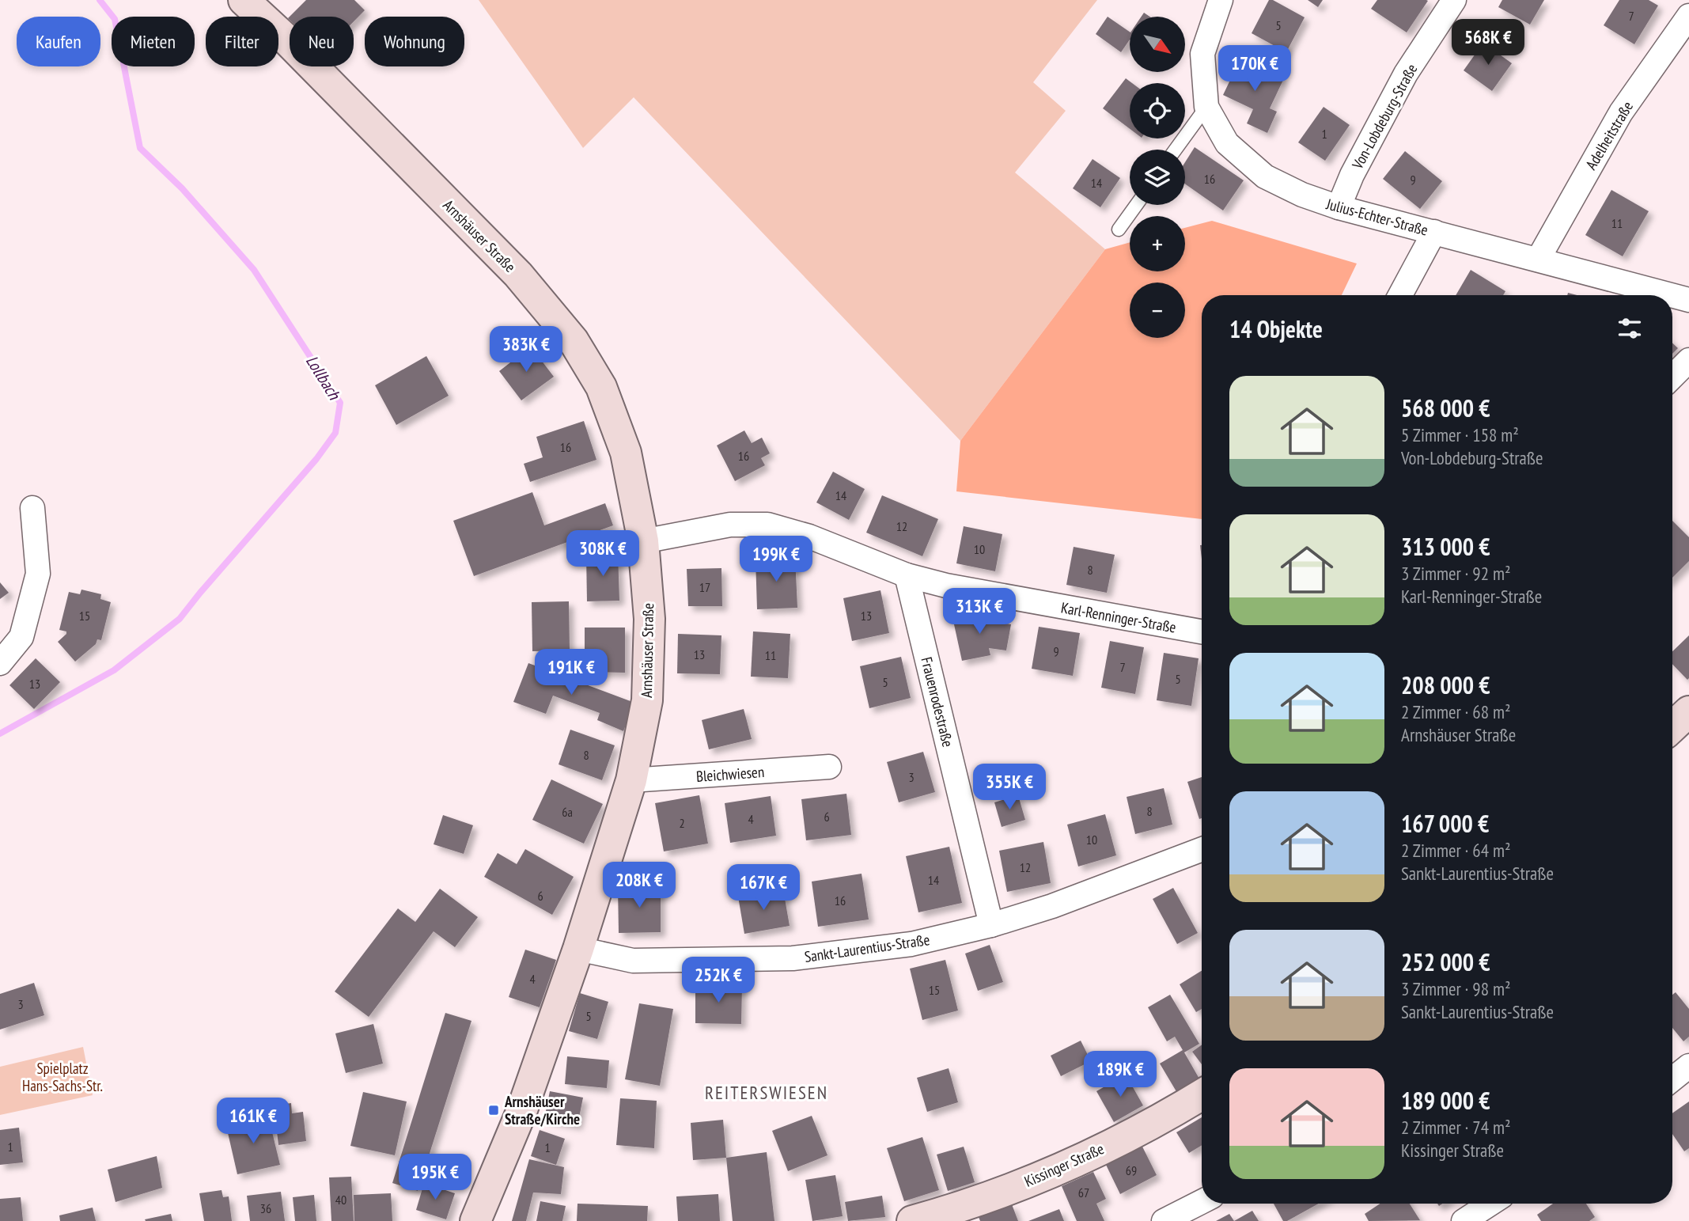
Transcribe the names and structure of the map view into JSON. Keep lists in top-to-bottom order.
{
  "streets": {
    "street": [
      "Von-Lobdeburg-Straße",
      "Adelheitstraße",
      "Julius-Echter-Straße",
      "Arnshäuser Straße",
      "Karl-Renninger-Straße",
      "Frauenrodestraße",
      "Bleichwiesen",
      "Sankt-Laurentius-Straße",
      "Kissinger Straße"
    ]
  },
  "crossings": [
    ["Von-Lobdeburg-Straße", "Julius-Echter-Straße"],
    ["Adelheitstraße", "Julius-Echter-Straße"],
    ["Arnshäuser Straße", "Karl-Renninger-Straße"],
    ["Arnshäuser Straße", "Bleichwiesen"],
    ["Arnshäuser Straße", "Sankt-Laurentius-Straße"],
    ["Karl-Renninger-Straße", "Frauenrodestraße"],
    ["Frauenrodestraße", "Sankt-Laurentius-Straße"]
  ],
  "districts": ["REITERSWIESEN"],
  "water": ["Lollbach"],
  "parks": ["Spielplatz Hans-Sachs-Str."],
  "places": {
    "transit": ["Arnshäuser Straße/Kirche"]
  },
  "house_numbers": [
    "7",
    "5",
    "1",
    "16",
    "9",
    "14",
    "11",
    "16",
    "16",
    "14",
    "12",
    "10",
    "8",
    "17",
    "15",
    "13",
    "9",
    "13",
    "11",
    "7",
    "5",
    "5",
    "13",
    "8",
    "3",
    "8",
    "6a",
    "6",
    "4",
    "2",
    "10",
    "12",
    "14",
    "6",
    "16",
    "4",
    "15",
    "3",
    "5",
    "1",
    "1",
    "69",
    "67",
    "40",
    "36"
  ],
  "north": "bottom right",
  "page": {
    "map_buttons": ["+", "−"],
    "chip": [
      "Kaufen",
      "Mieten",
      "Filter",
      "Neu",
      "Wohnung"
    ],
    "price": [
      "568K €",
      "170K €",
      "383K €",
      "308K €",
      "199K €",
      "313K €",
      "191K €",
      "355K €",
      "208K €",
      "167K €",
      "252K €",
      "189K €",
      "161K €",
      "195K €"
    ],
    "heading": "14 Objekte",
    "list": [
      {
        "name": "568 000 €",
        "note": "5 Zimmer · 158 m² · Von-Lobdeburg-Straße"
      },
      {
        "name": "313 000 €",
        "note": "3 Zimmer · 92 m² · Karl-Renninger-Straße"
      },
      {
        "name": "208 000 €",
        "note": "2 Zimmer · 68 m² · Arnshäuser Straße"
      },
      {
        "name": "167 000 €",
        "note": "2 Zimmer · 64 m² · Sankt-Laurentius-Straße"
      },
      {
        "name": "252 000 €",
        "note": "3 Zimmer · 98 m² · Sankt-Laurentius-Straße"
      },
      {
        "name": "189 000 €",
        "note": "2 Zimmer · 74 m² · Kissinger Straße"
      }
    ]
  }
}
